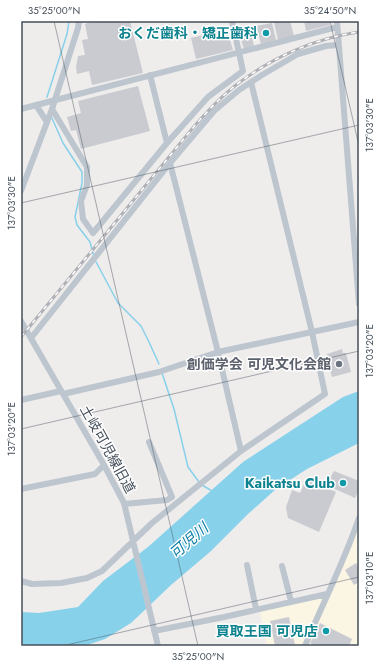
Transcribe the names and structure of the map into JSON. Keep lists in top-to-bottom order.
{
  "streets": {
    "street": ["土岐可児線旧道"]
  },
  "water": ["可児川"],
  "places": [
    "おくだ歯科・矯正歯科",
    "創価学会 可児文化会館",
    "Kaikatsu Club",
    "買取王国 可児店"
  ],
  "coordinates": [
    "35°25'00\"N",
    "35°24'50\"N",
    "137°03'30\"E",
    "137°03'20\"E",
    "137°03'10\"E"
  ]
}
